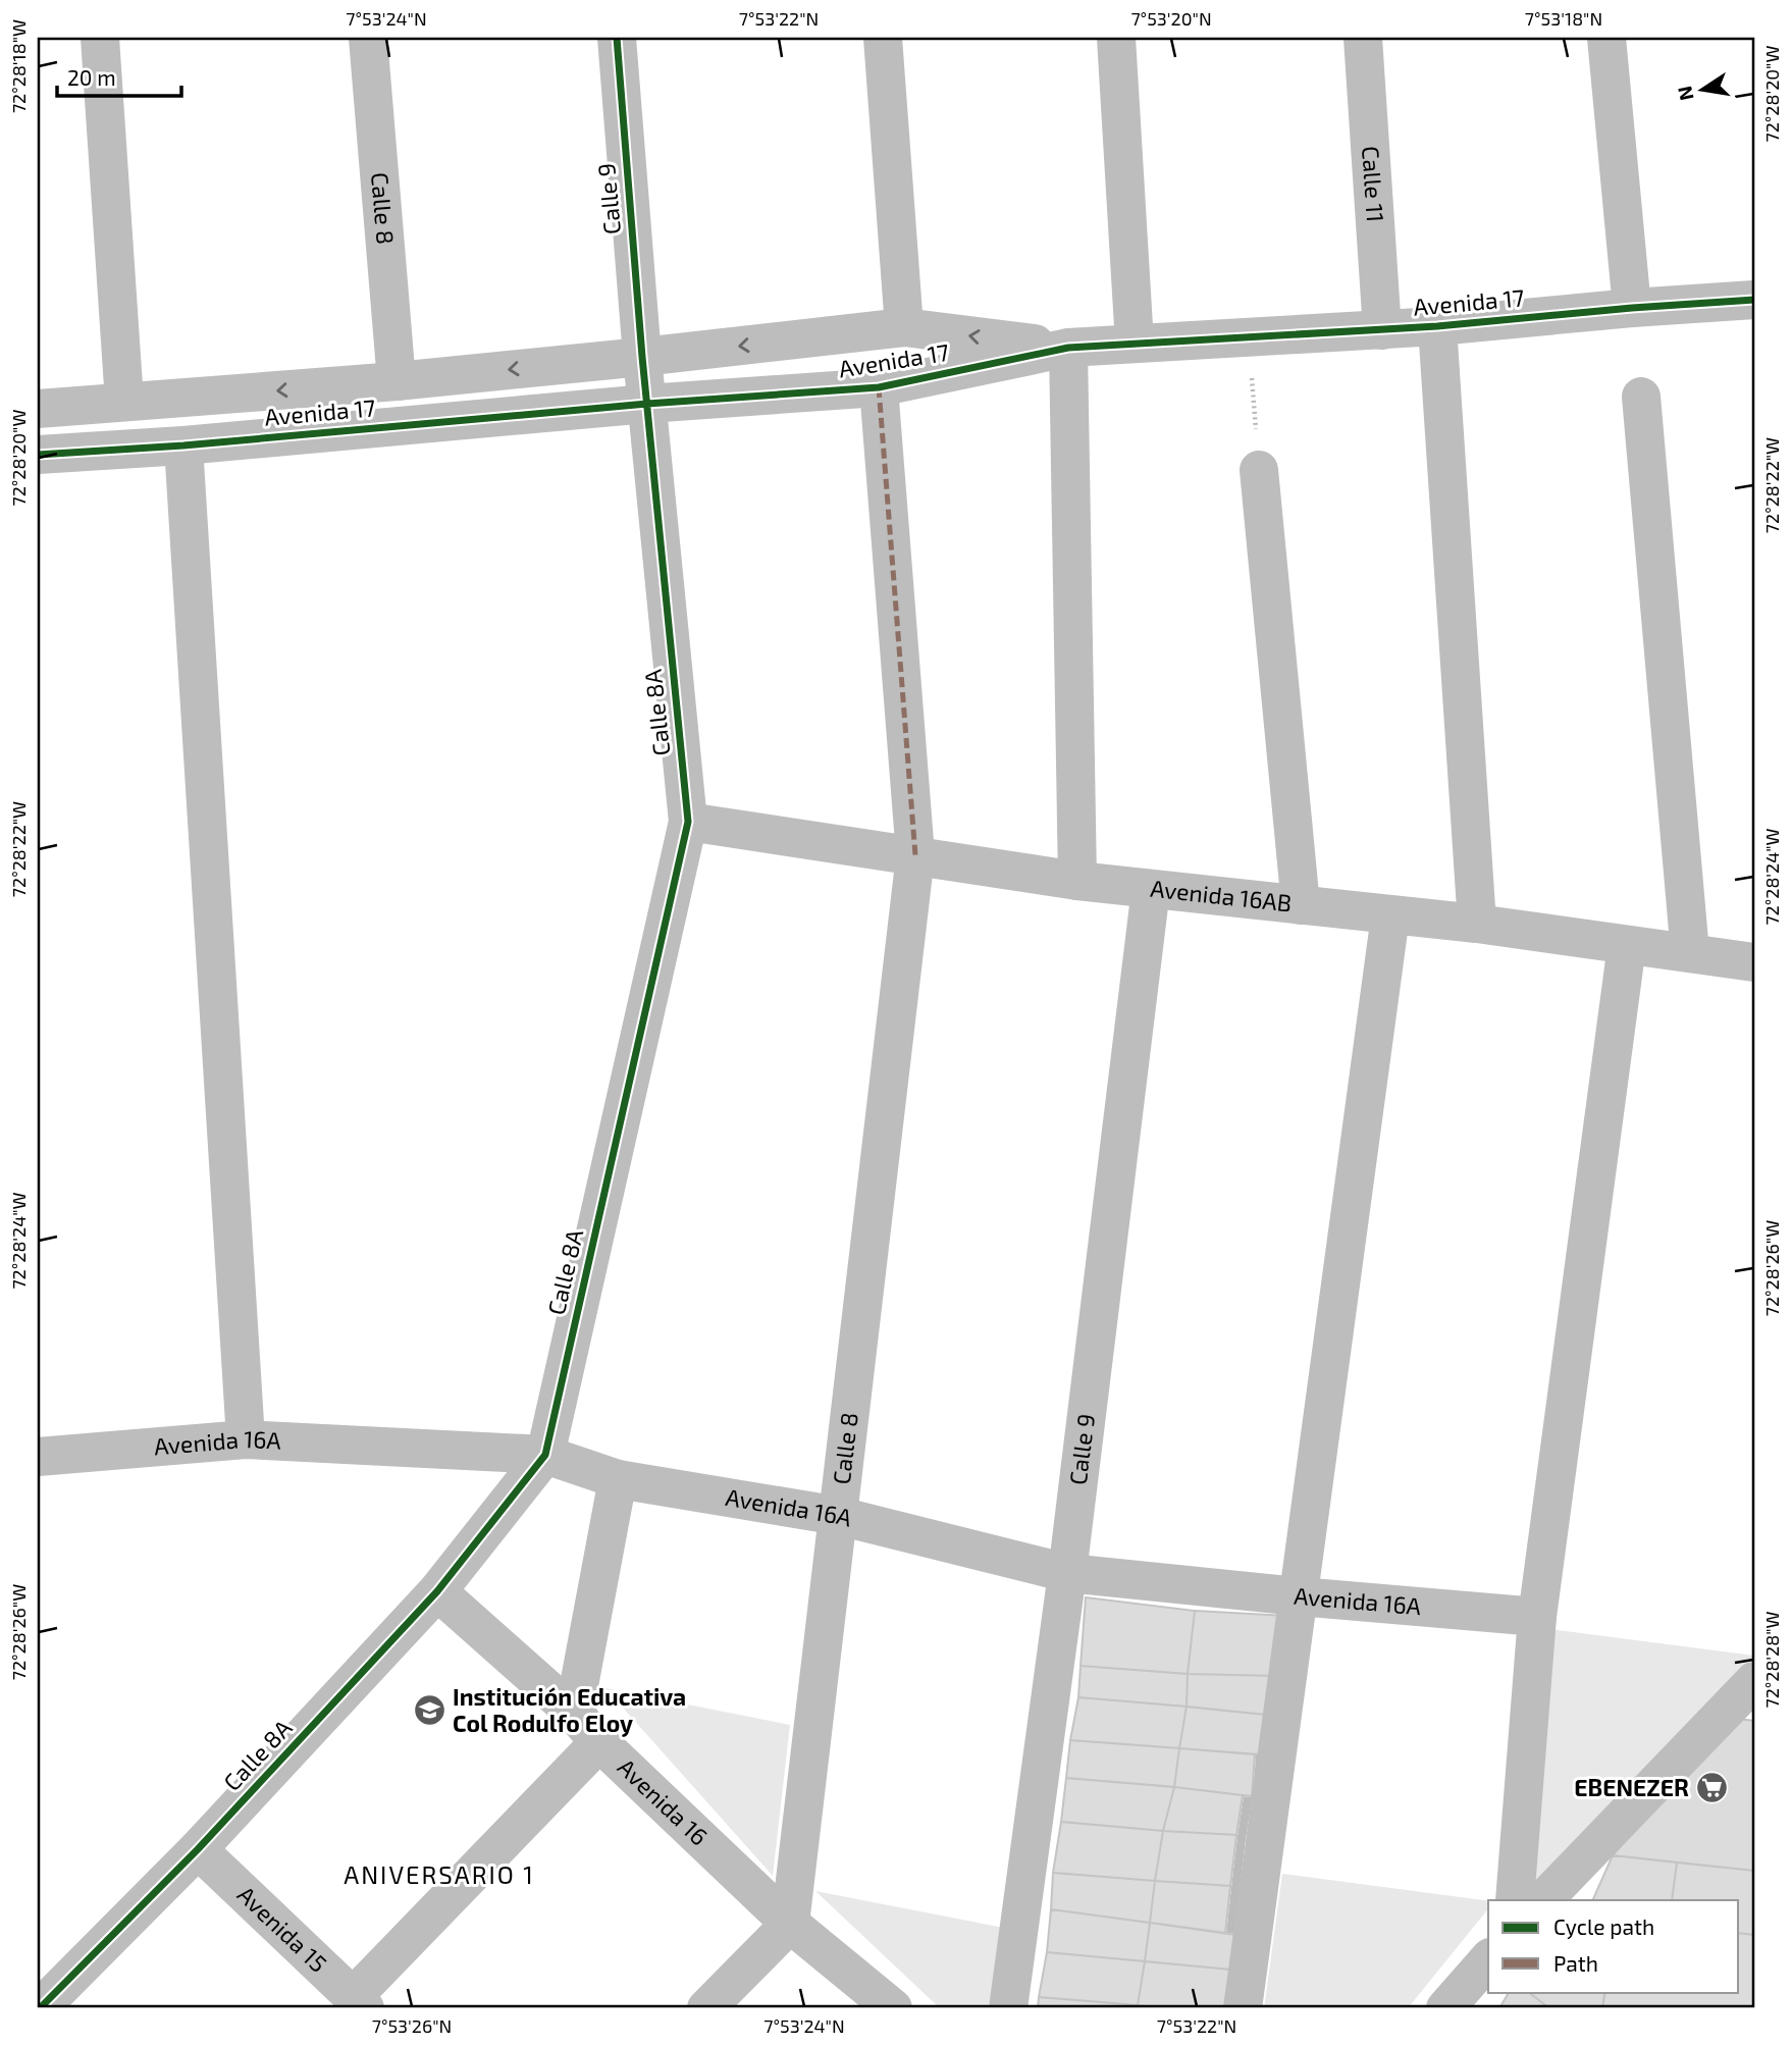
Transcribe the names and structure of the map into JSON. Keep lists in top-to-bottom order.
{
  "streets": {
    "street": [
      "Calle 11",
      "Calle 9",
      "Calle 8",
      "Avenida 17",
      "Calle 8A",
      "Avenida 16AB",
      "Avenida 16A",
      "Avenida 16",
      "Avenida 15"
    ]
  },
  "crossings": [
    ["Calle 11", "Avenida 17"],
    ["Calle 9", "Avenida 17"],
    ["Calle 9", "Calle 8A"],
    ["Calle 9", "Avenida 16AB"],
    ["Calle 9", "Avenida 16A"],
    ["Calle 8", "Avenida 17"],
    ["Calle 8", "Avenida 16AB"],
    ["Calle 8", "Avenida 16A"],
    ["Calle 8", "Avenida 16"],
    ["Avenida 17", "Calle 8A"],
    ["Calle 8A", "Avenida 16AB"],
    ["Calle 8A", "Avenida 16A"],
    ["Calle 8A", "Avenida 16"],
    ["Calle 8A", "Avenida 15"]
  ],
  "districts": ["ANIVERSARIO 1"],
  "places": {
    "school or university": ["Institución Educativa Col Rodulfo Eloy"],
    "supermarket": ["EBENEZER"]
  },
  "legend": ["Cycle path", "Path"],
  "scale_bar": "20 m",
  "north": "left",
  "coordinates": [
    "7°53'24\"N",
    "7°53'22\"N",
    "7°53'20\"N",
    "7°53'18\"N",
    "72°28'18\"W",
    "72°28'20\"W",
    "72°28'22\"W",
    "72°28'24\"W",
    "72°28'26\"W",
    "72°28'28\"W",
    "7°53'26\"N"
  ]
}
